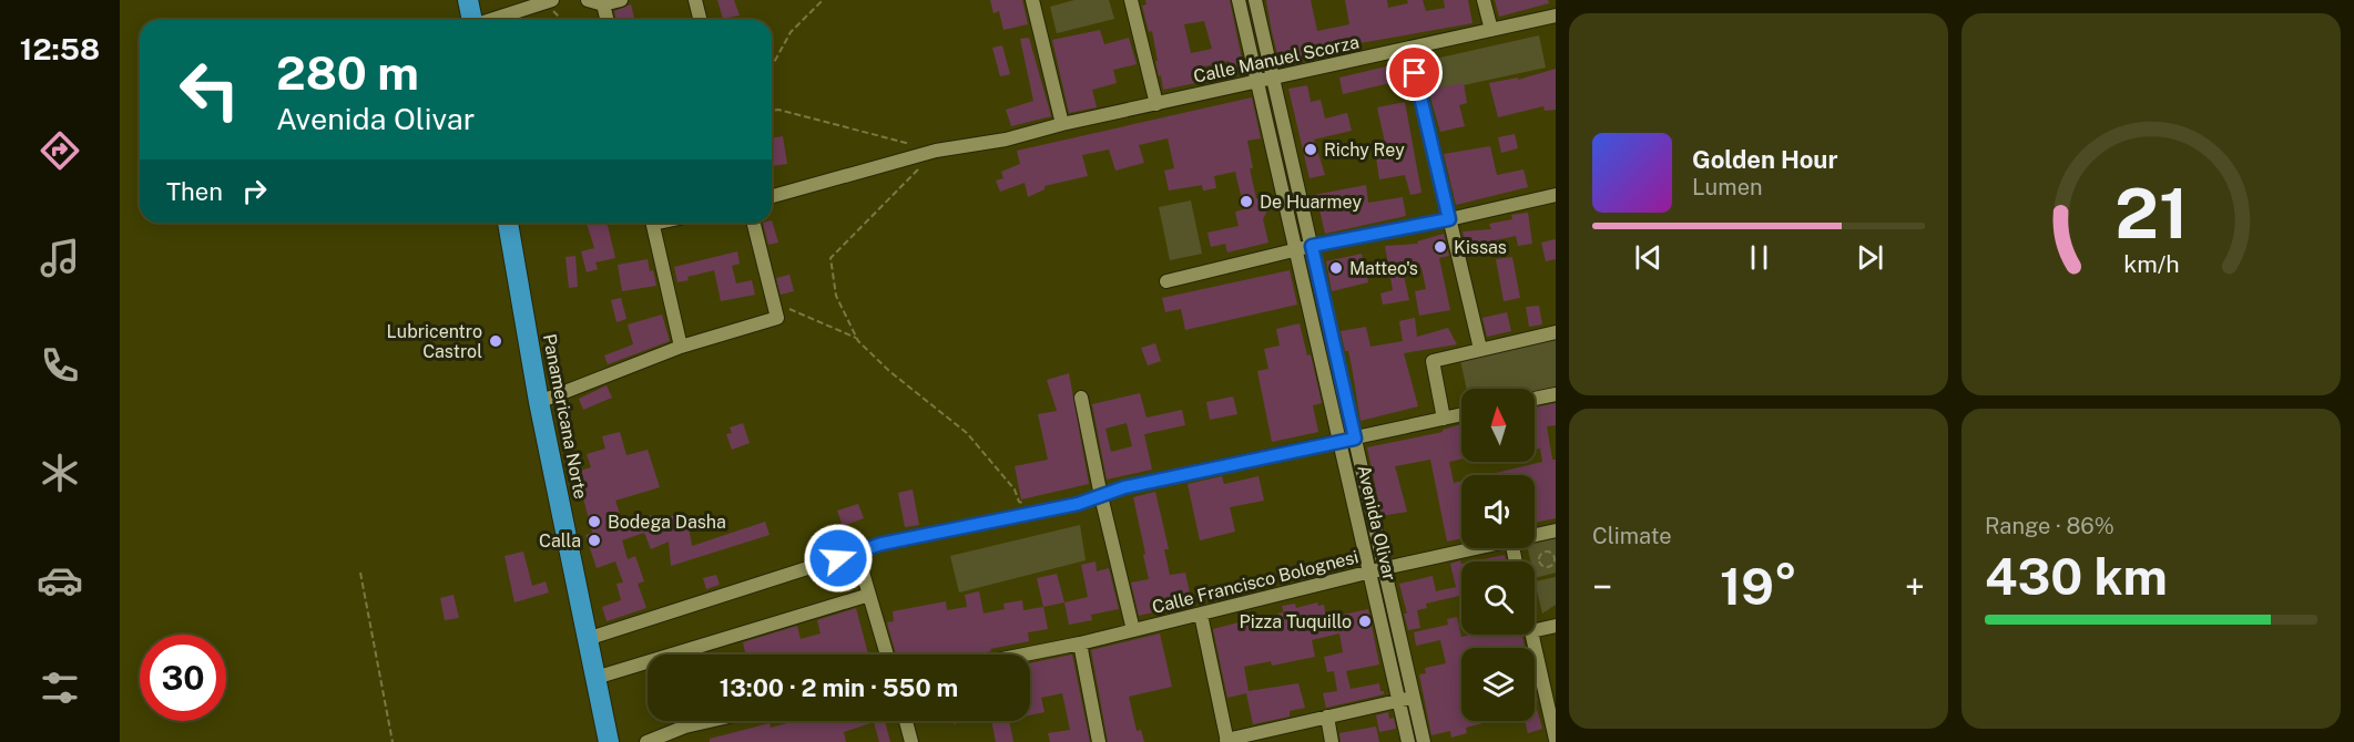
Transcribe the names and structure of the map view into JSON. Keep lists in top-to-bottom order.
{
  "streets": {
    "highway": ["Panamericana Norte"],
    "street": ["Calle Manuel Scorza", "Avenida Olivar", "Calle Francisco Bolognesi"]
  },
  "crossings": [
    ["Calle Manuel Scorza", "Avenida Olivar"],
    ["Avenida Olivar", "Calle Francisco Bolognesi"]
  ],
  "places": [
    "Richy Rey",
    "De Huarmey",
    "Kissas",
    "Matteo's",
    "Lubricentro Castrol",
    "Bodega Dasha",
    "Calla",
    "Pizza Tuquillo"
  ],
  "north": "top",
  "page": {
    "tabs": "12:58",
    "turn": ["280 m", "Avenida Olivar"],
    "song": ["Golden Hour", "Lumen"],
    "then": "Then",
    "tile": [
      "Climate",
      ["Range · 86%", "430 km"]
    ],
    "heat": ["−", "19°", "+"],
    "limit": "30",
    "trip": "13:00 · 2 min · 550 m",
    "gauge": ["21", "km/h"]
  }
}
